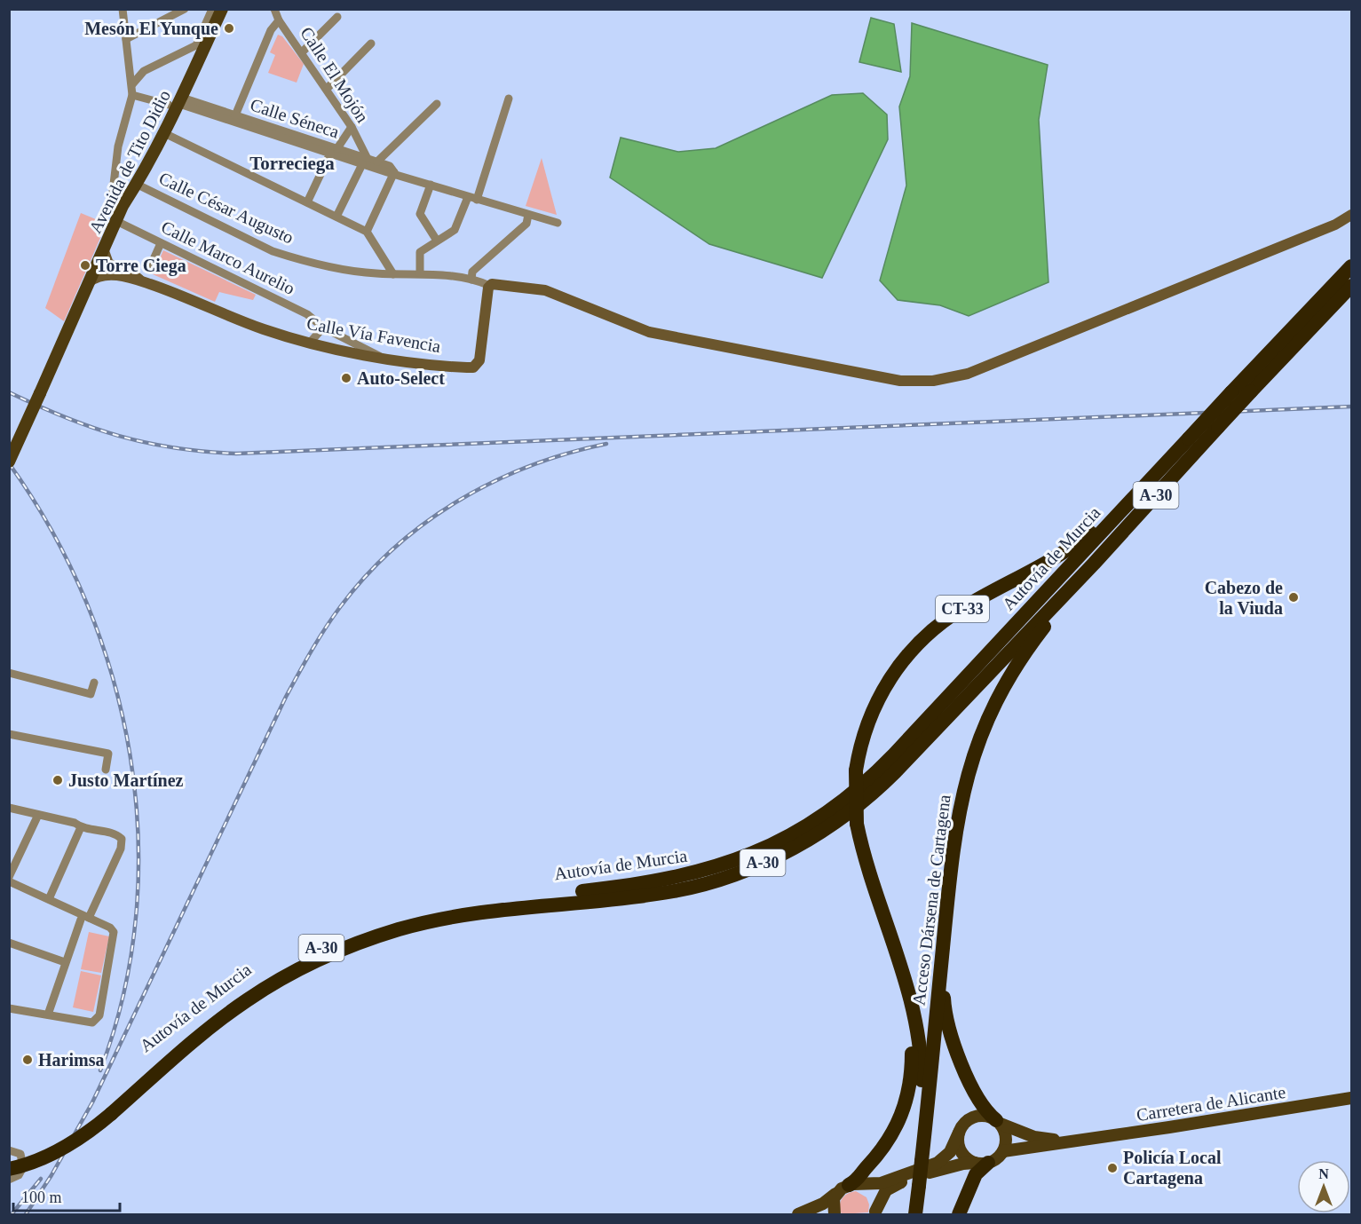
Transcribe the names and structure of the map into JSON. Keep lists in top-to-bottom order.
{
  "streets": {
    "highway": [
      "A-30",
      "Autovía de Murcia",
      "CT-33",
      "Acceso Dársena de Cartagena"
    ],
    "main road": ["Avenida de Tito Didio", "Calle Vía Favencia", "Carretera de Alicante"],
    "street": [
      "Calle El Mojón",
      "Calle Séneca",
      "Calle César Augusto",
      "Calle Marco Aurelio"
    ]
  },
  "crossings": [
    ["Calle El Mojón", "Calle Séneca"],
    ["Calle Séneca", "Avenida de Tito Didio"],
    ["Avenida de Tito Didio", "Calle César Augusto"],
    ["Avenida de Tito Didio", "Calle Marco Aurelio"],
    ["Avenida de Tito Didio", "Calle Vía Favencia"],
    ["Calle César Augusto", "Calle Vía Favencia"],
    ["Calle Marco Aurelio", "Calle Vía Favencia"],
    ["Autovía de Murcia", "Acceso Dársena de Cartagena"]
  ],
  "districts": ["Torreciega"],
  "places": [
    "Mesón El Yunque",
    "Torre Ciega",
    "Auto-Select",
    "Cabezo de la Viuda",
    "Justo Martínez",
    "Harimsa",
    "Policía Local Cartagena"
  ],
  "scale_bar": "100 m",
  "north": "top"
}
